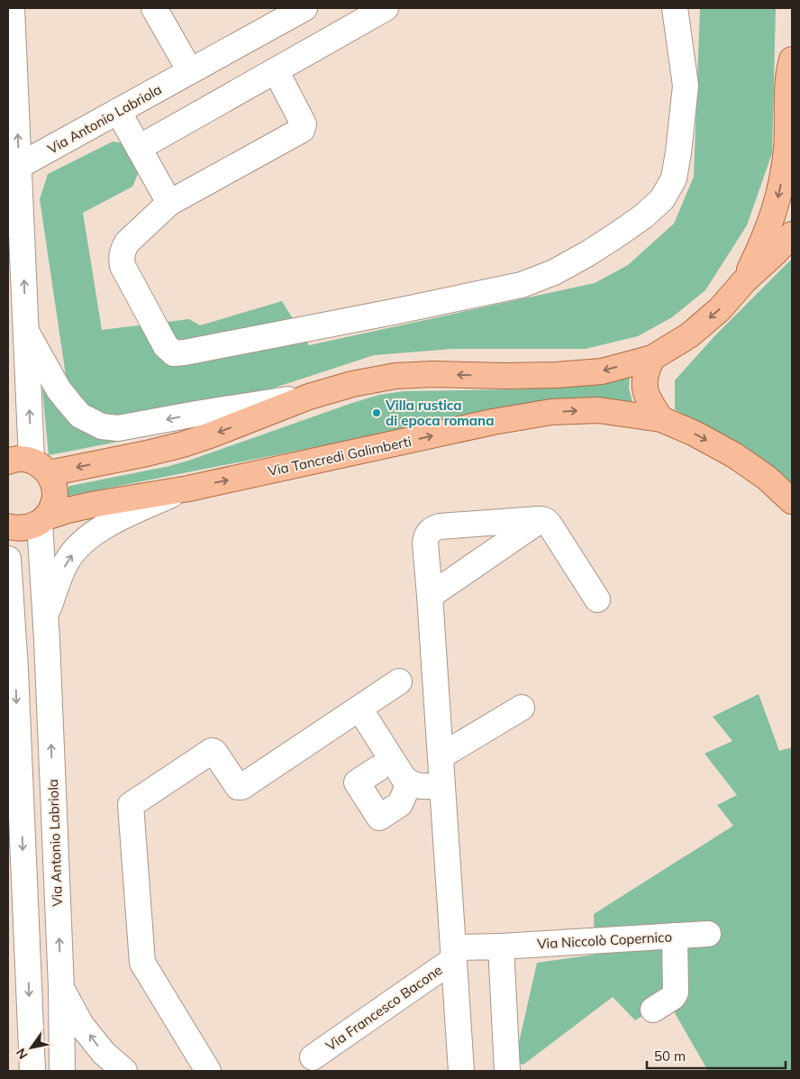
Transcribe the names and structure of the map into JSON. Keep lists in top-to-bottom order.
{
  "streets": {
    "main road": ["Via Tancredi Galimberti"],
    "street": ["Via Antonio Labriola", "Via Niccolò Copernico", "Via Francesco Bacone"]
  },
  "crossings": [
    ["Via Antonio Labriola", "Via Tancredi Galimberti"],
    ["Via Niccolò Copernico", "Via Francesco Bacone"]
  ],
  "places": ["Villa rustica di epoca romana"],
  "scale_bar": "50 m",
  "north": "bottom left"
}
